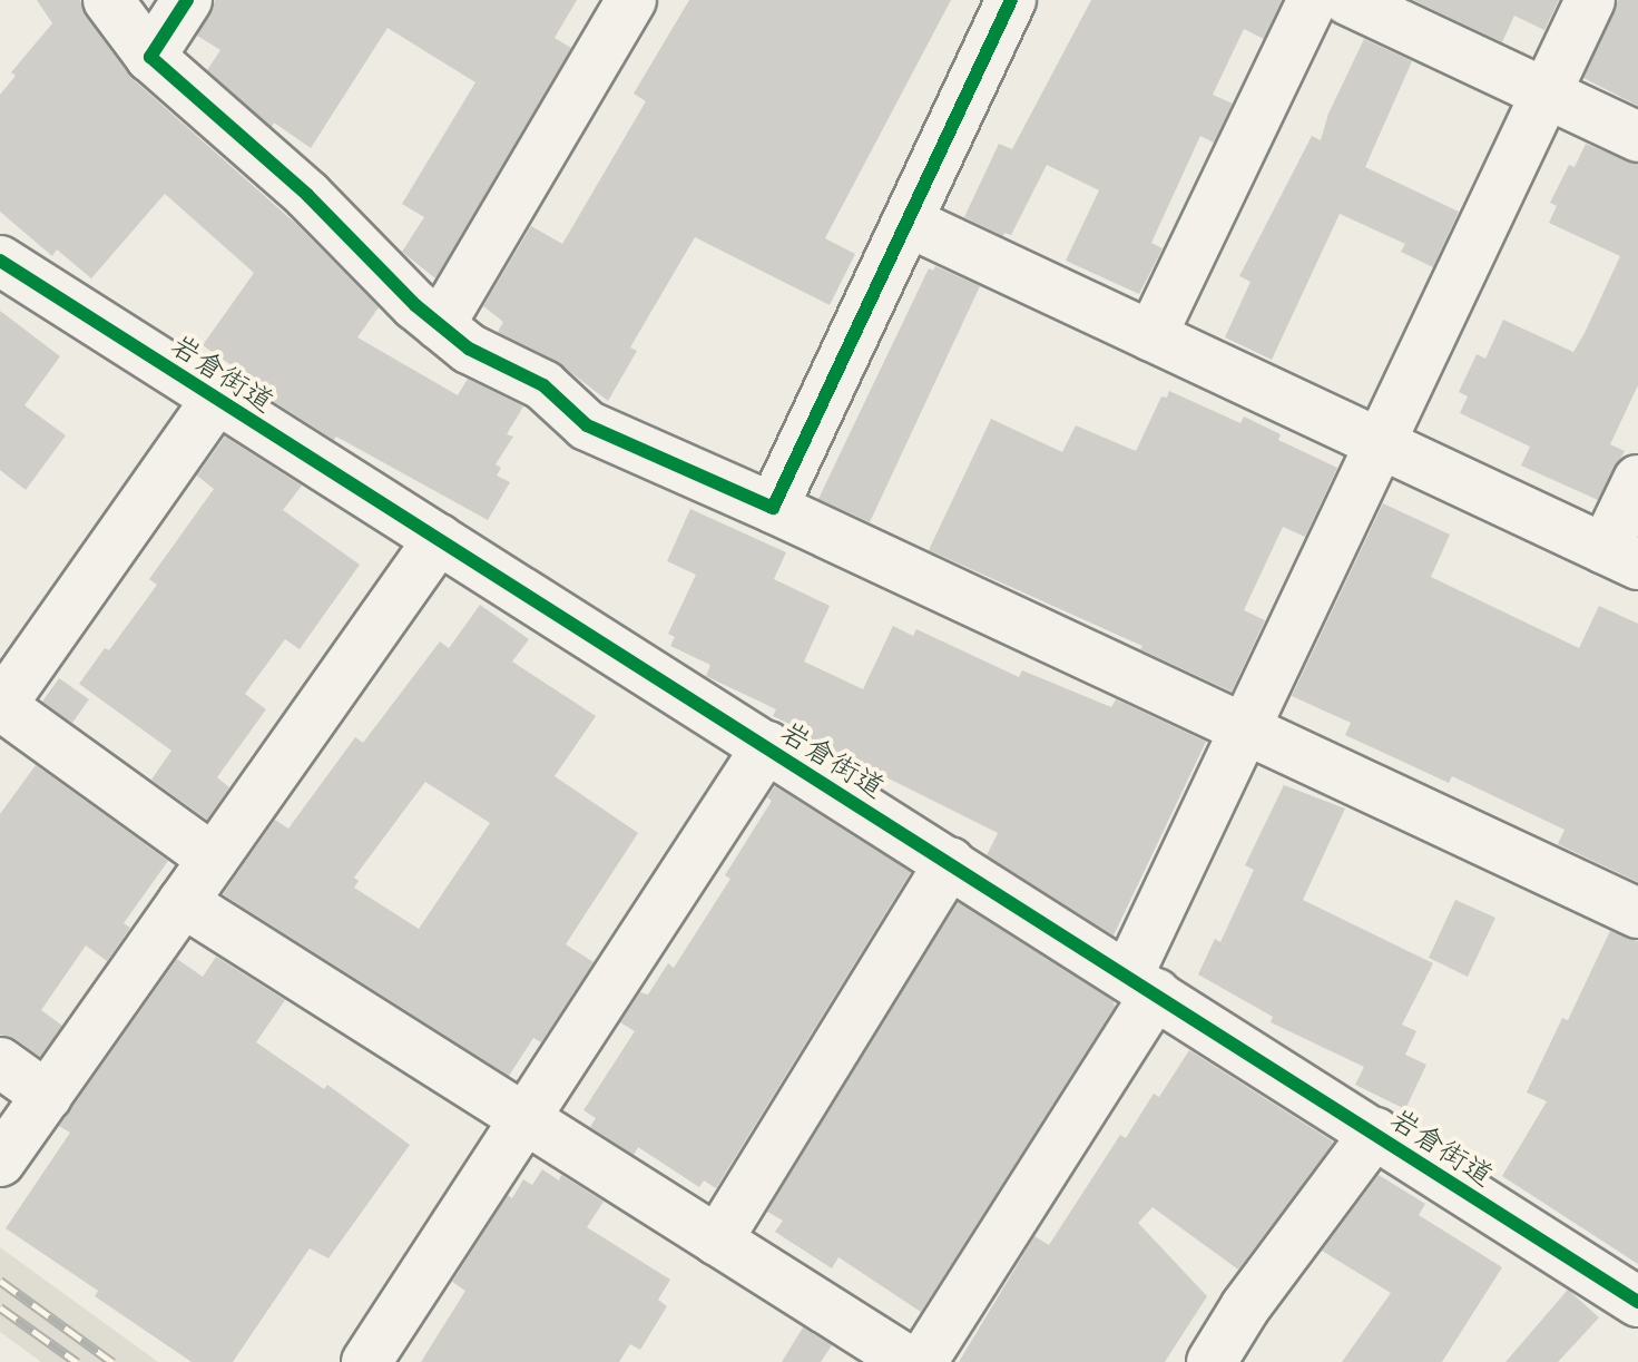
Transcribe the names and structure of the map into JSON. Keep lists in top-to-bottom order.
{
  "streets": {
    "street": ["岩倉街道"]
  }
}
